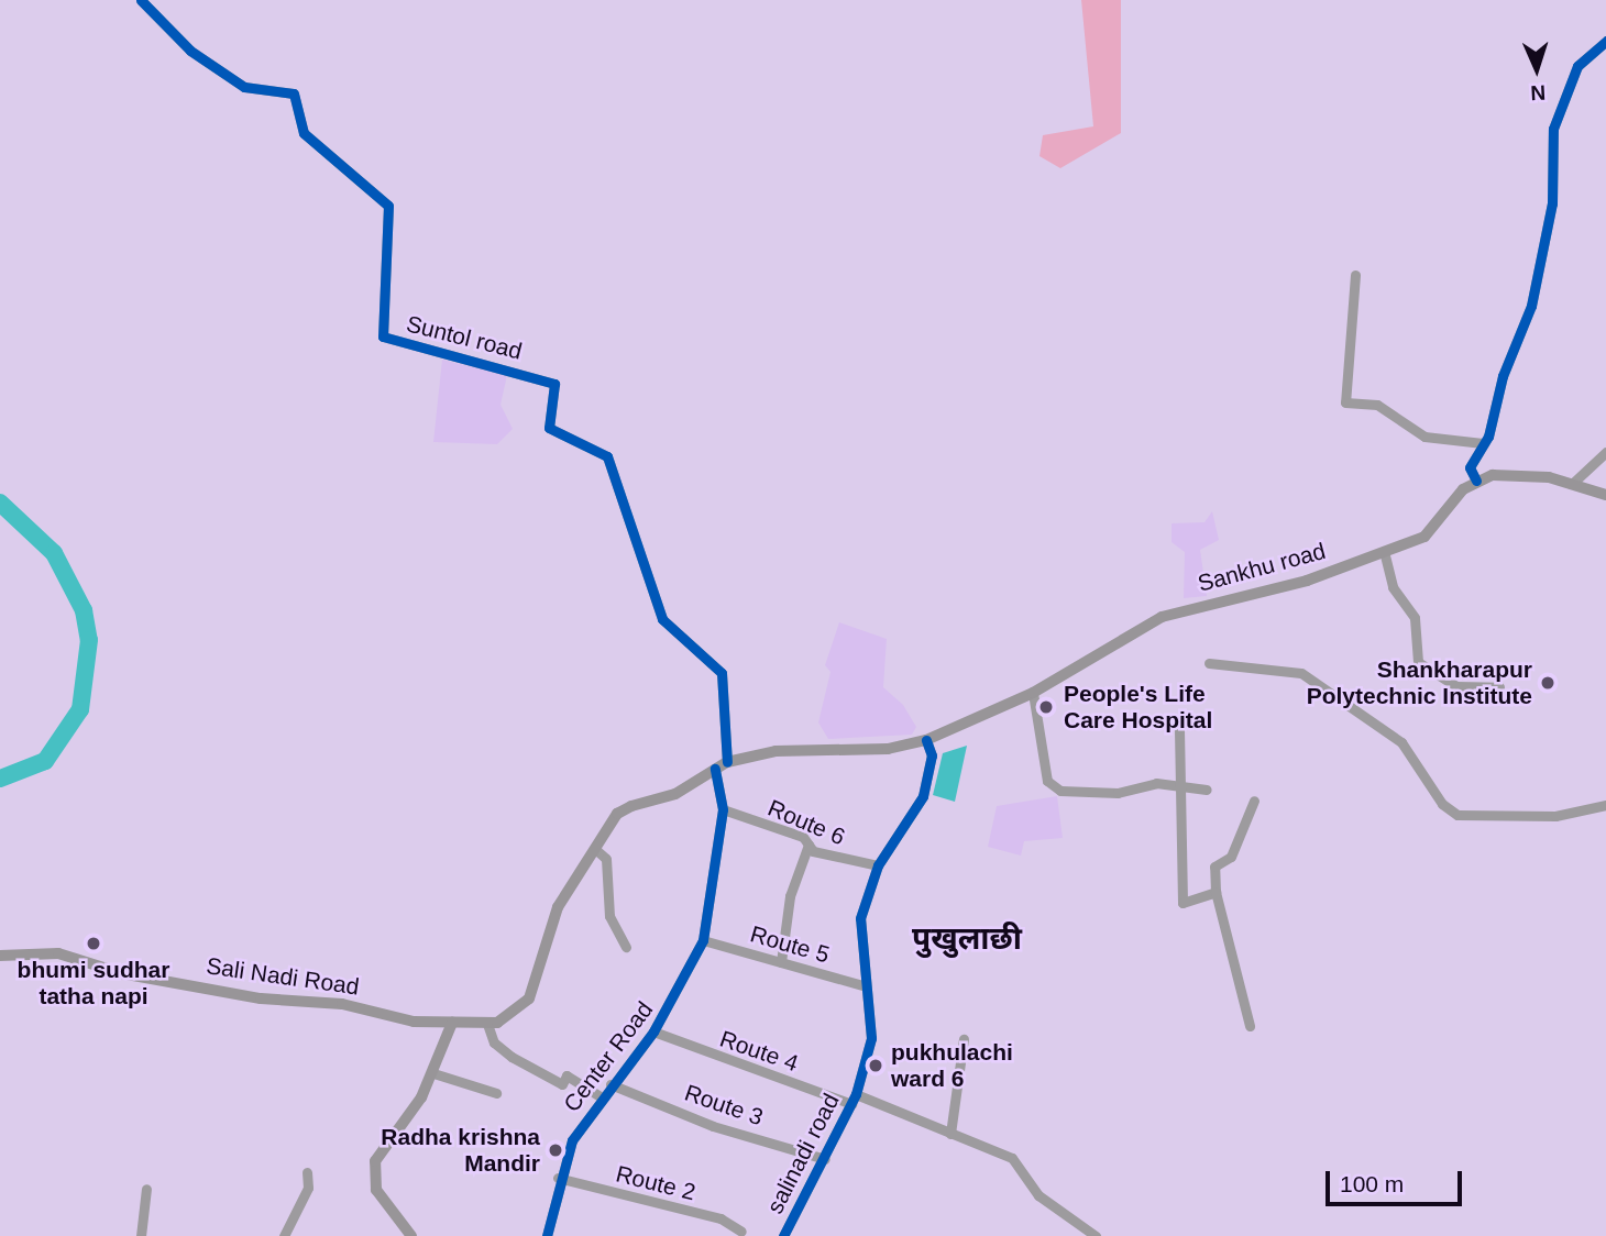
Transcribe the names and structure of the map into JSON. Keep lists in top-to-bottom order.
{
  "streets": {
    "main road": ["Sankhu road", "Sali Nadi Road"],
    "street": [
      "Suntol road",
      "Route 6",
      "Route 5",
      "Route 4",
      "Center Road",
      "Route 3",
      "salinadi road",
      "Route 2"
    ]
  },
  "crossings": [
    ["Suntol road", "Sankhu road"],
    ["Sankhu road", "salinadi road"],
    ["Route 6", "Center Road"],
    ["Route 6", "salinadi road"],
    ["Route 5", "Center Road"],
    ["Route 5", "salinadi road"],
    ["Route 4", "Center Road"],
    ["Route 4", "salinadi road"],
    ["Center Road", "Route 3"],
    ["Center Road", "Route 2"],
    ["Route 3", "salinadi road"]
  ],
  "districts": ["पुखुलाछी"],
  "places": [
    "Shankharapur Polytechnic Institute",
    "People's Life Care Hospital",
    "bhumi sudhar tatha napi",
    "pukhulachi ward 6",
    "Radha krishna Mandir"
  ],
  "scale_bar": "100 m",
  "north": "bottom"
}
